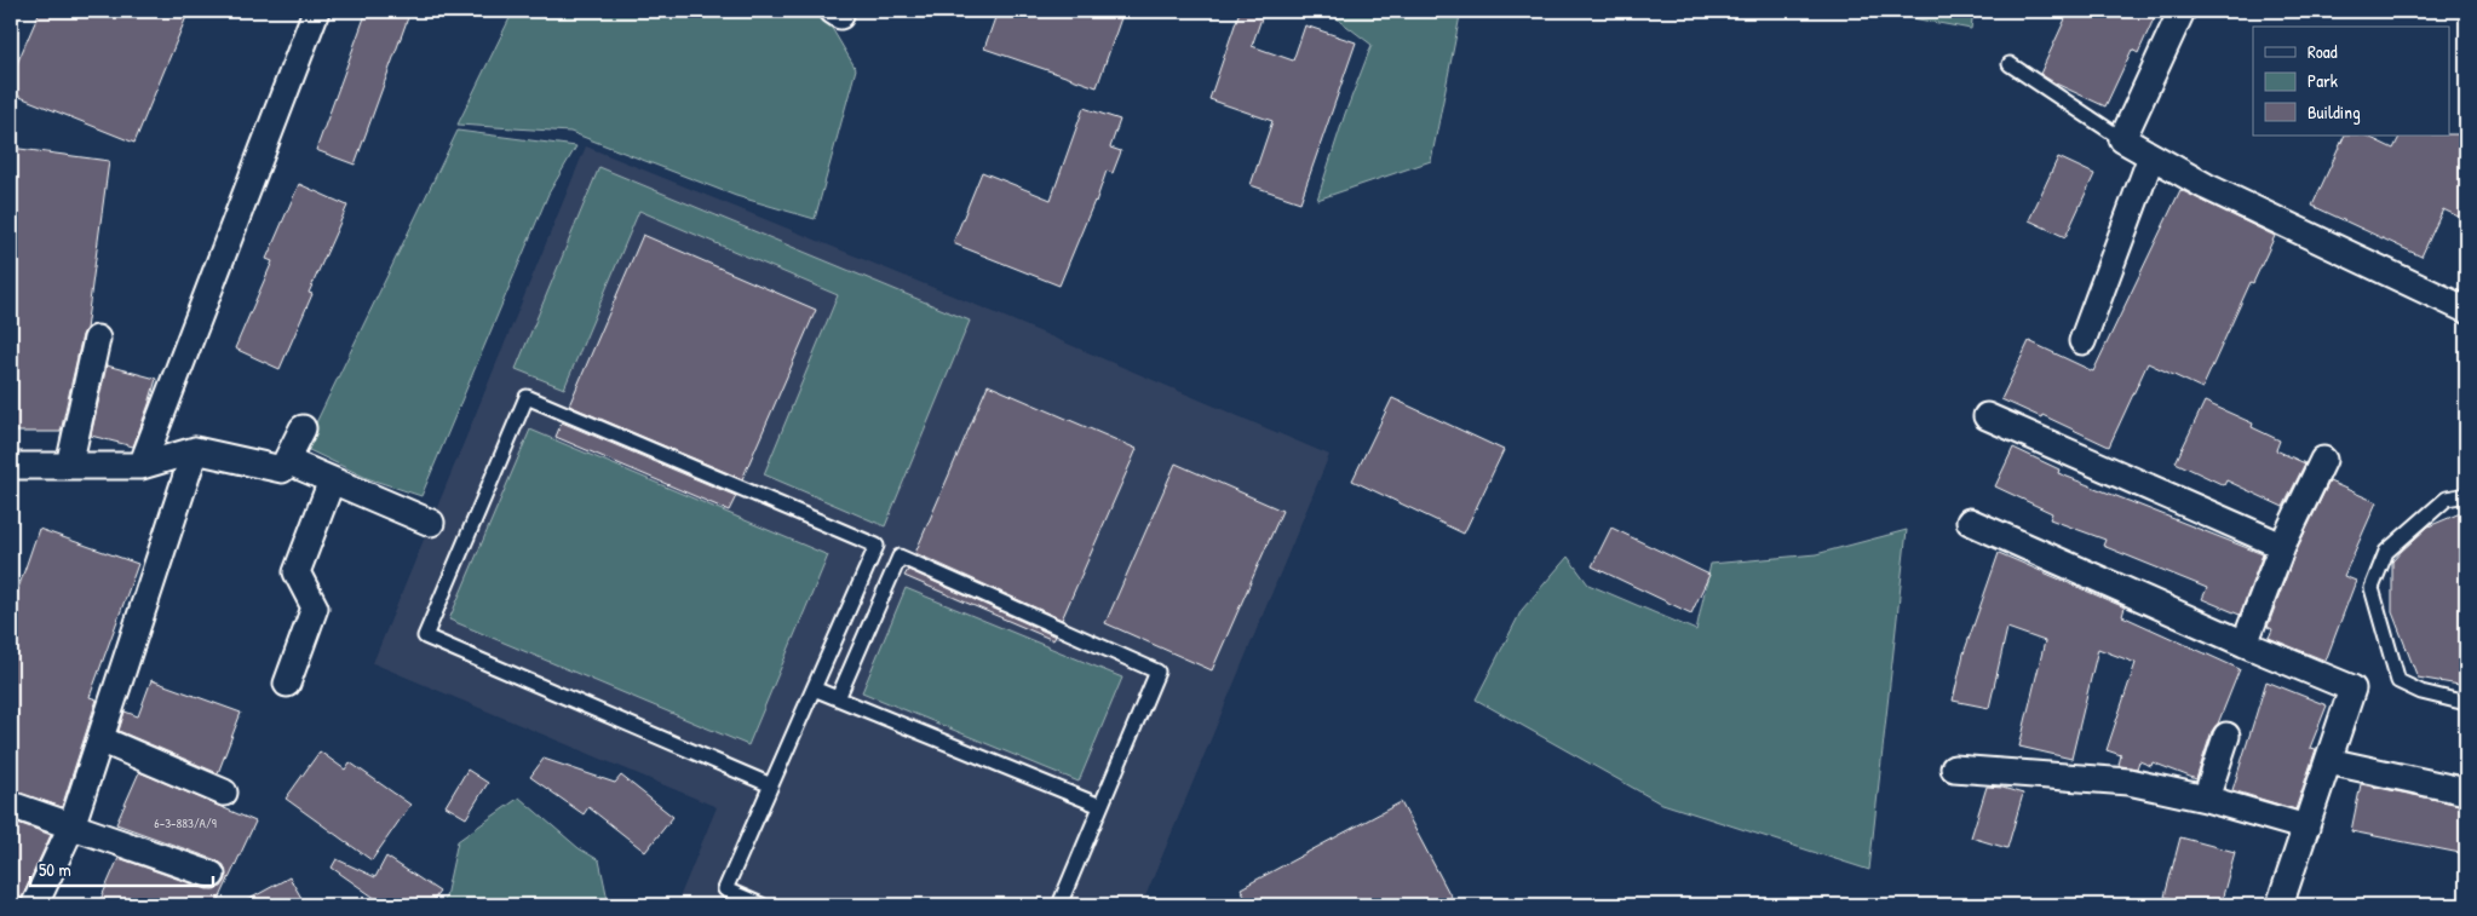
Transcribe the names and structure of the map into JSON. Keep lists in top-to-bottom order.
{
  "house_numbers": ["6-3-883/A/9"],
  "legend": ["Road", "Park", "Building"],
  "scale_bar": "50 m"
}
